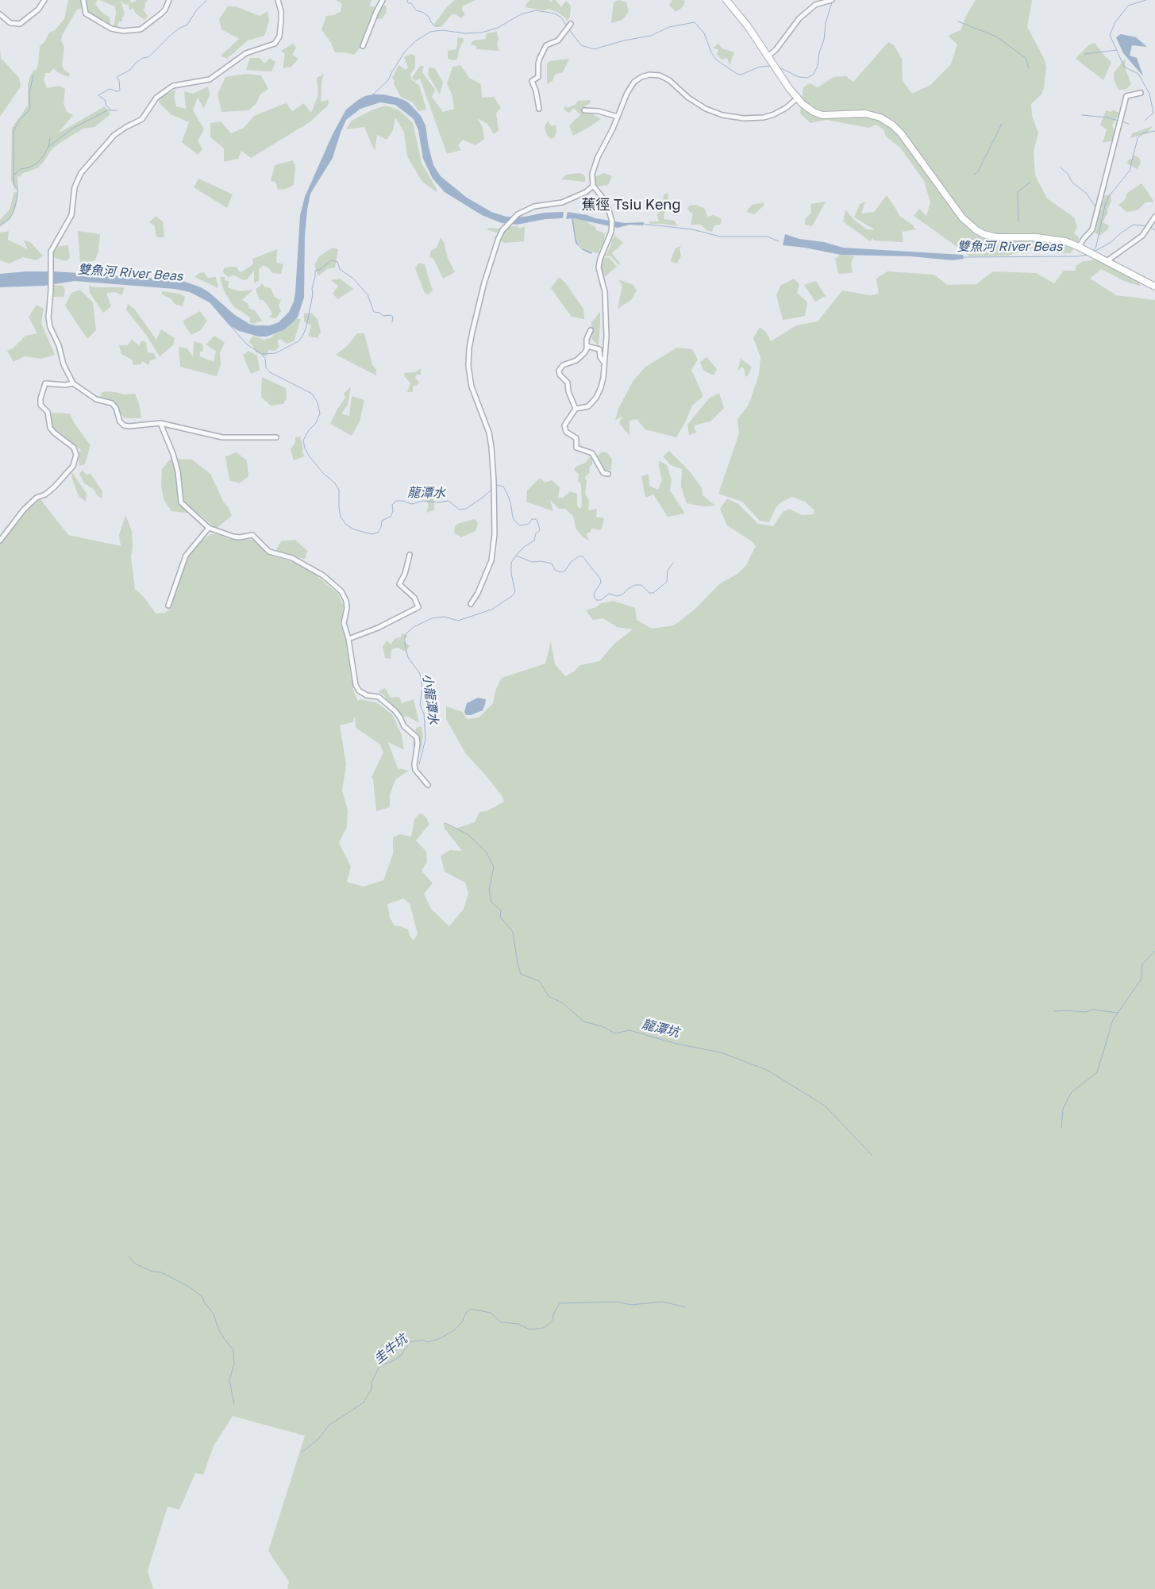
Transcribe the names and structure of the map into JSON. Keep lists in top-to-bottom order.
{
  "districts": ["蕉徑 Tsiu Keng"],
  "water": [
    "雙魚河 River Beas",
    "龍潭水",
    "小龍潭水",
    "龍潭坑",
    "圭牛坑"
  ]
}
